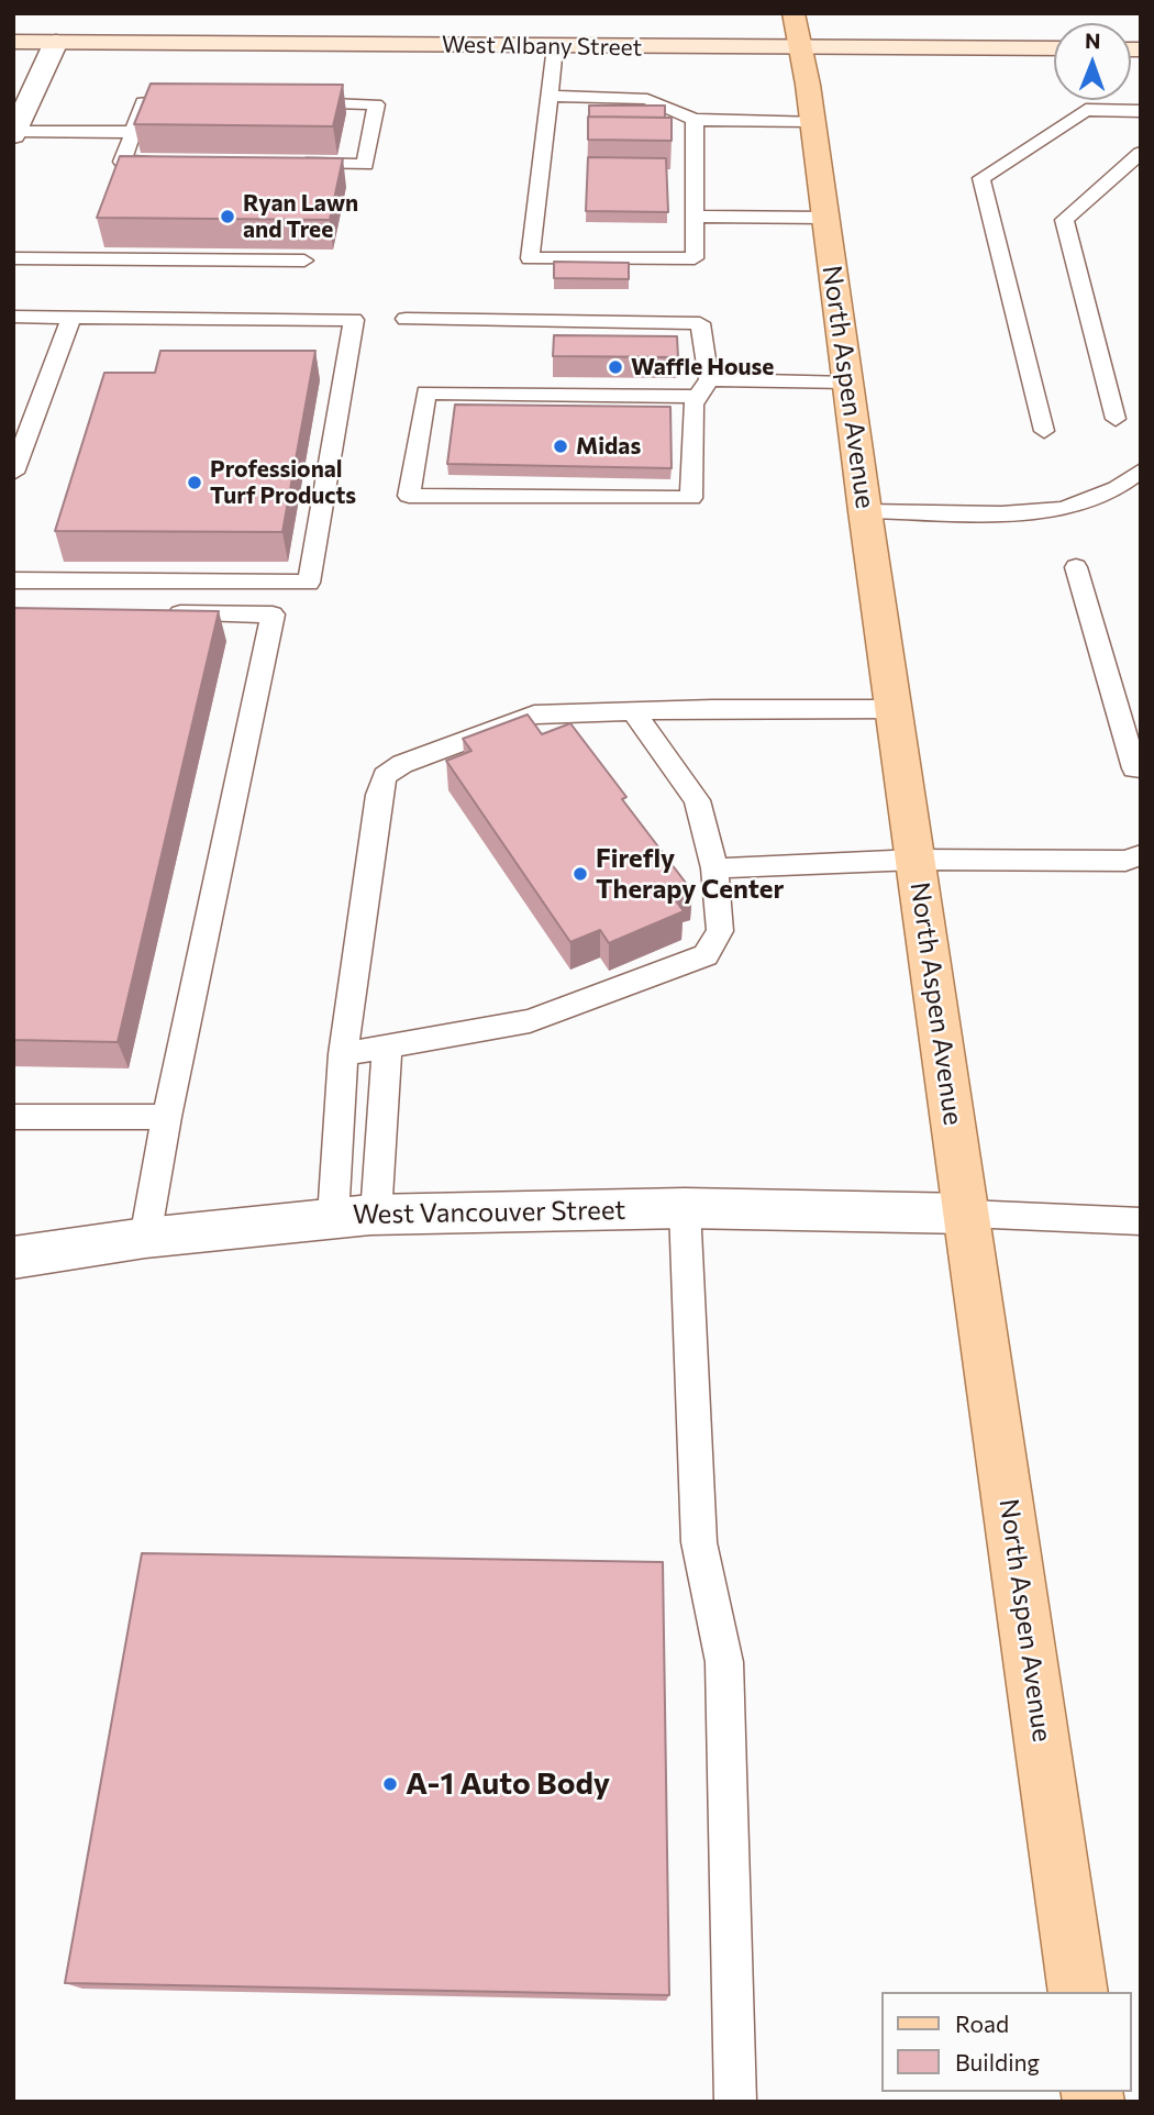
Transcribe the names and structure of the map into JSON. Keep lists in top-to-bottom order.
{
  "streets": {
    "main road": ["West Albany Street", "North Aspen Avenue"],
    "street": ["West Vancouver Street"]
  },
  "crossings": [
    ["West Albany Street", "North Aspen Avenue"],
    ["North Aspen Avenue", "West Vancouver Street"]
  ],
  "places": [
    "Ryan Lawn and Tree",
    "Waffle House",
    "Midas",
    "Professional Turf Products",
    "Firefly Therapy Center",
    "A-1 Auto Body"
  ],
  "legend": ["Road", "Building"],
  "north": "top"
}
